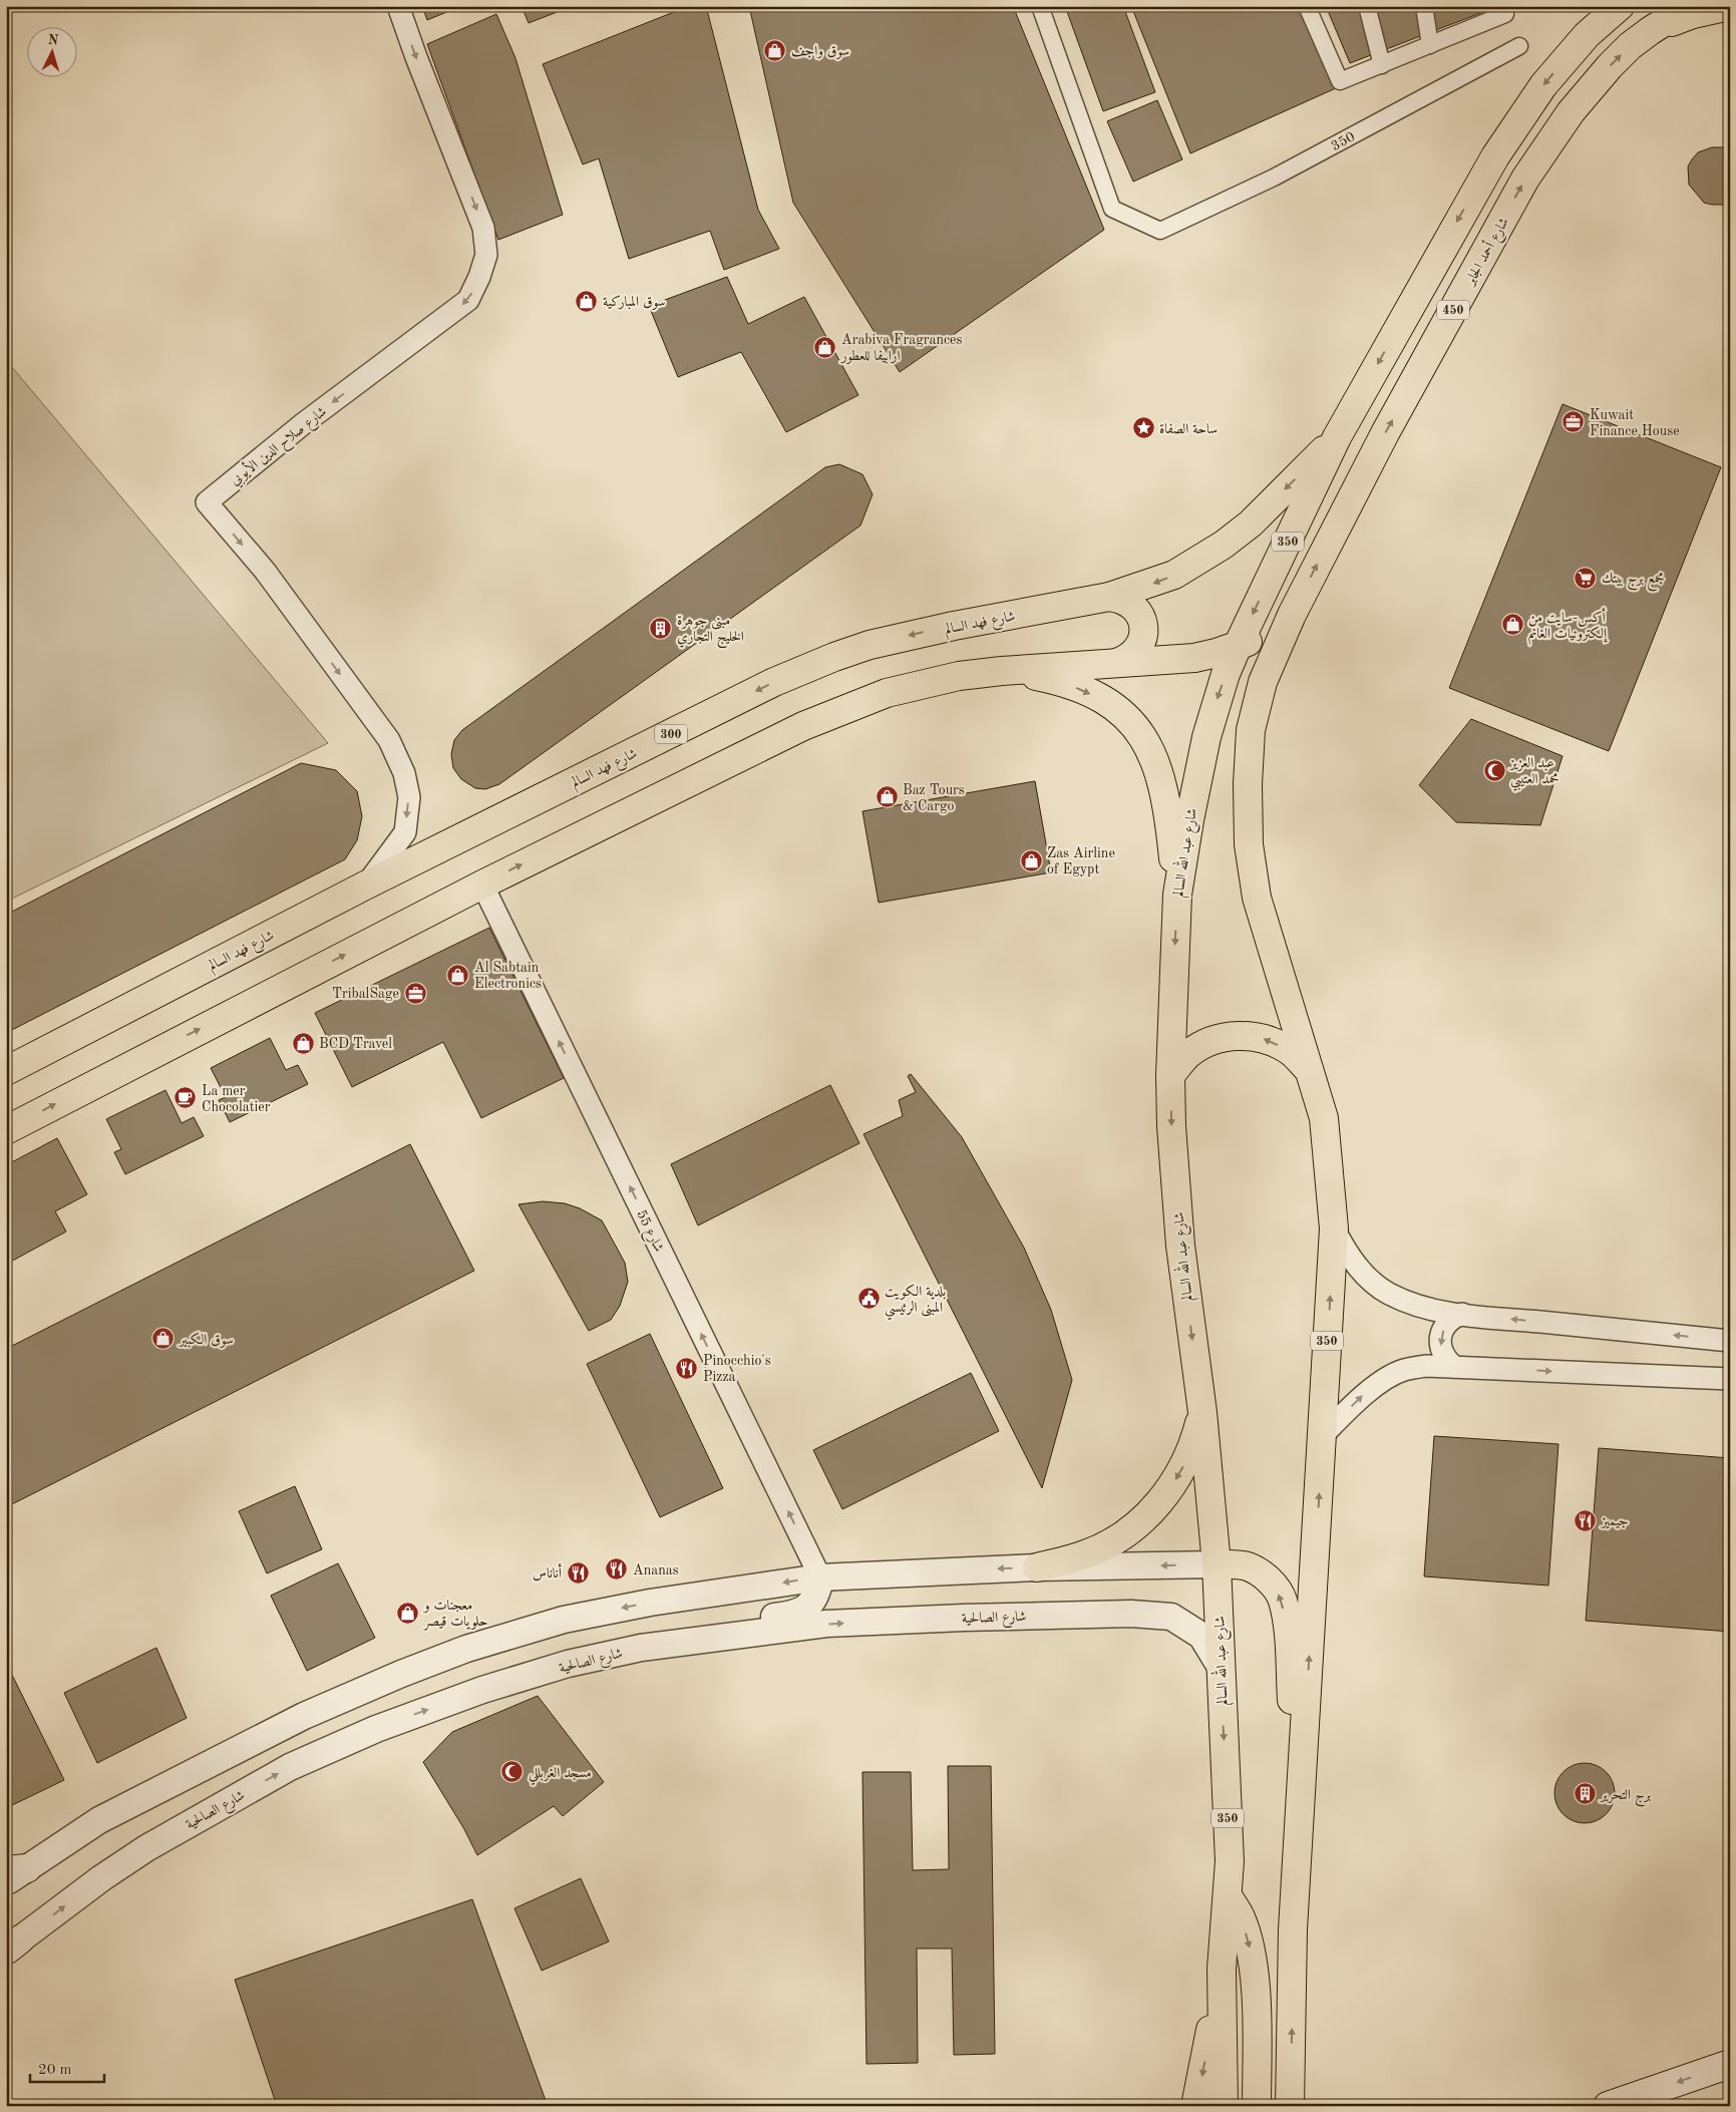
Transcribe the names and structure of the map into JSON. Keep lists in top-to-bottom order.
{
  "streets": {
    "main road": [
      "350",
      "شارع أحمد الجابر",
      "450",
      "شارع فهد السالم",
      "300",
      "شارع عبد الله السالم"
    ],
    "street": ["شارع صلاح الدين الأيوبي", "شارع 55", "شارع الصالحية"]
  },
  "crossings": [
    ["350", "شارع أحمد الجابر"],
    ["450", "شارع فهد السالم"],
    ["450", "شارع عبد الله السالم"],
    ["شارع صلاح الدين الأيوبي", "شارع فهد السالم"],
    ["شارع فهد السالم", "شارع عبد الله السالم"],
    ["شارع عبد الله السالم", "شارع الصالحية"]
  ],
  "one_way": ["شارع 55"],
  "places": {
    "shop": [
      "سوق واجف",
      "سوق المباركية",
      "Arabiva Fragrances ارابيفا للعطور",
      "أكس-سايت من إلكترونيات الغانم",
      "Baz Tours & Cargo",
      "Zas Airline of Egypt",
      "Al Sabtain Electronics",
      "BCD Travel",
      "سوق الكبير",
      "معجنات و حلويات قيصر"
    ],
    "office": ["Kuwait Finance House", "TribalSage"],
    "place": ["ساحة الصفاة"],
    "supermarket": ["مجمع برج بيتك"],
    "building": ["مبنى جوهرة الخليج التجاري", "برج التحرير"],
    "mosque": ["عبد العزيز محمد العتيبي", "مسجد الغربللي"],
    "cafe": ["La mer Chocolatier"],
    "public building": ["بلدية الكويت المبنى الرئيسي"],
    "restaurant": [
      "Pinocchio's Pizza",
      "جيميز",
      "Ananas",
      "أناناس"
    ]
  },
  "scale_bar": "20 m",
  "north": "top"
}
